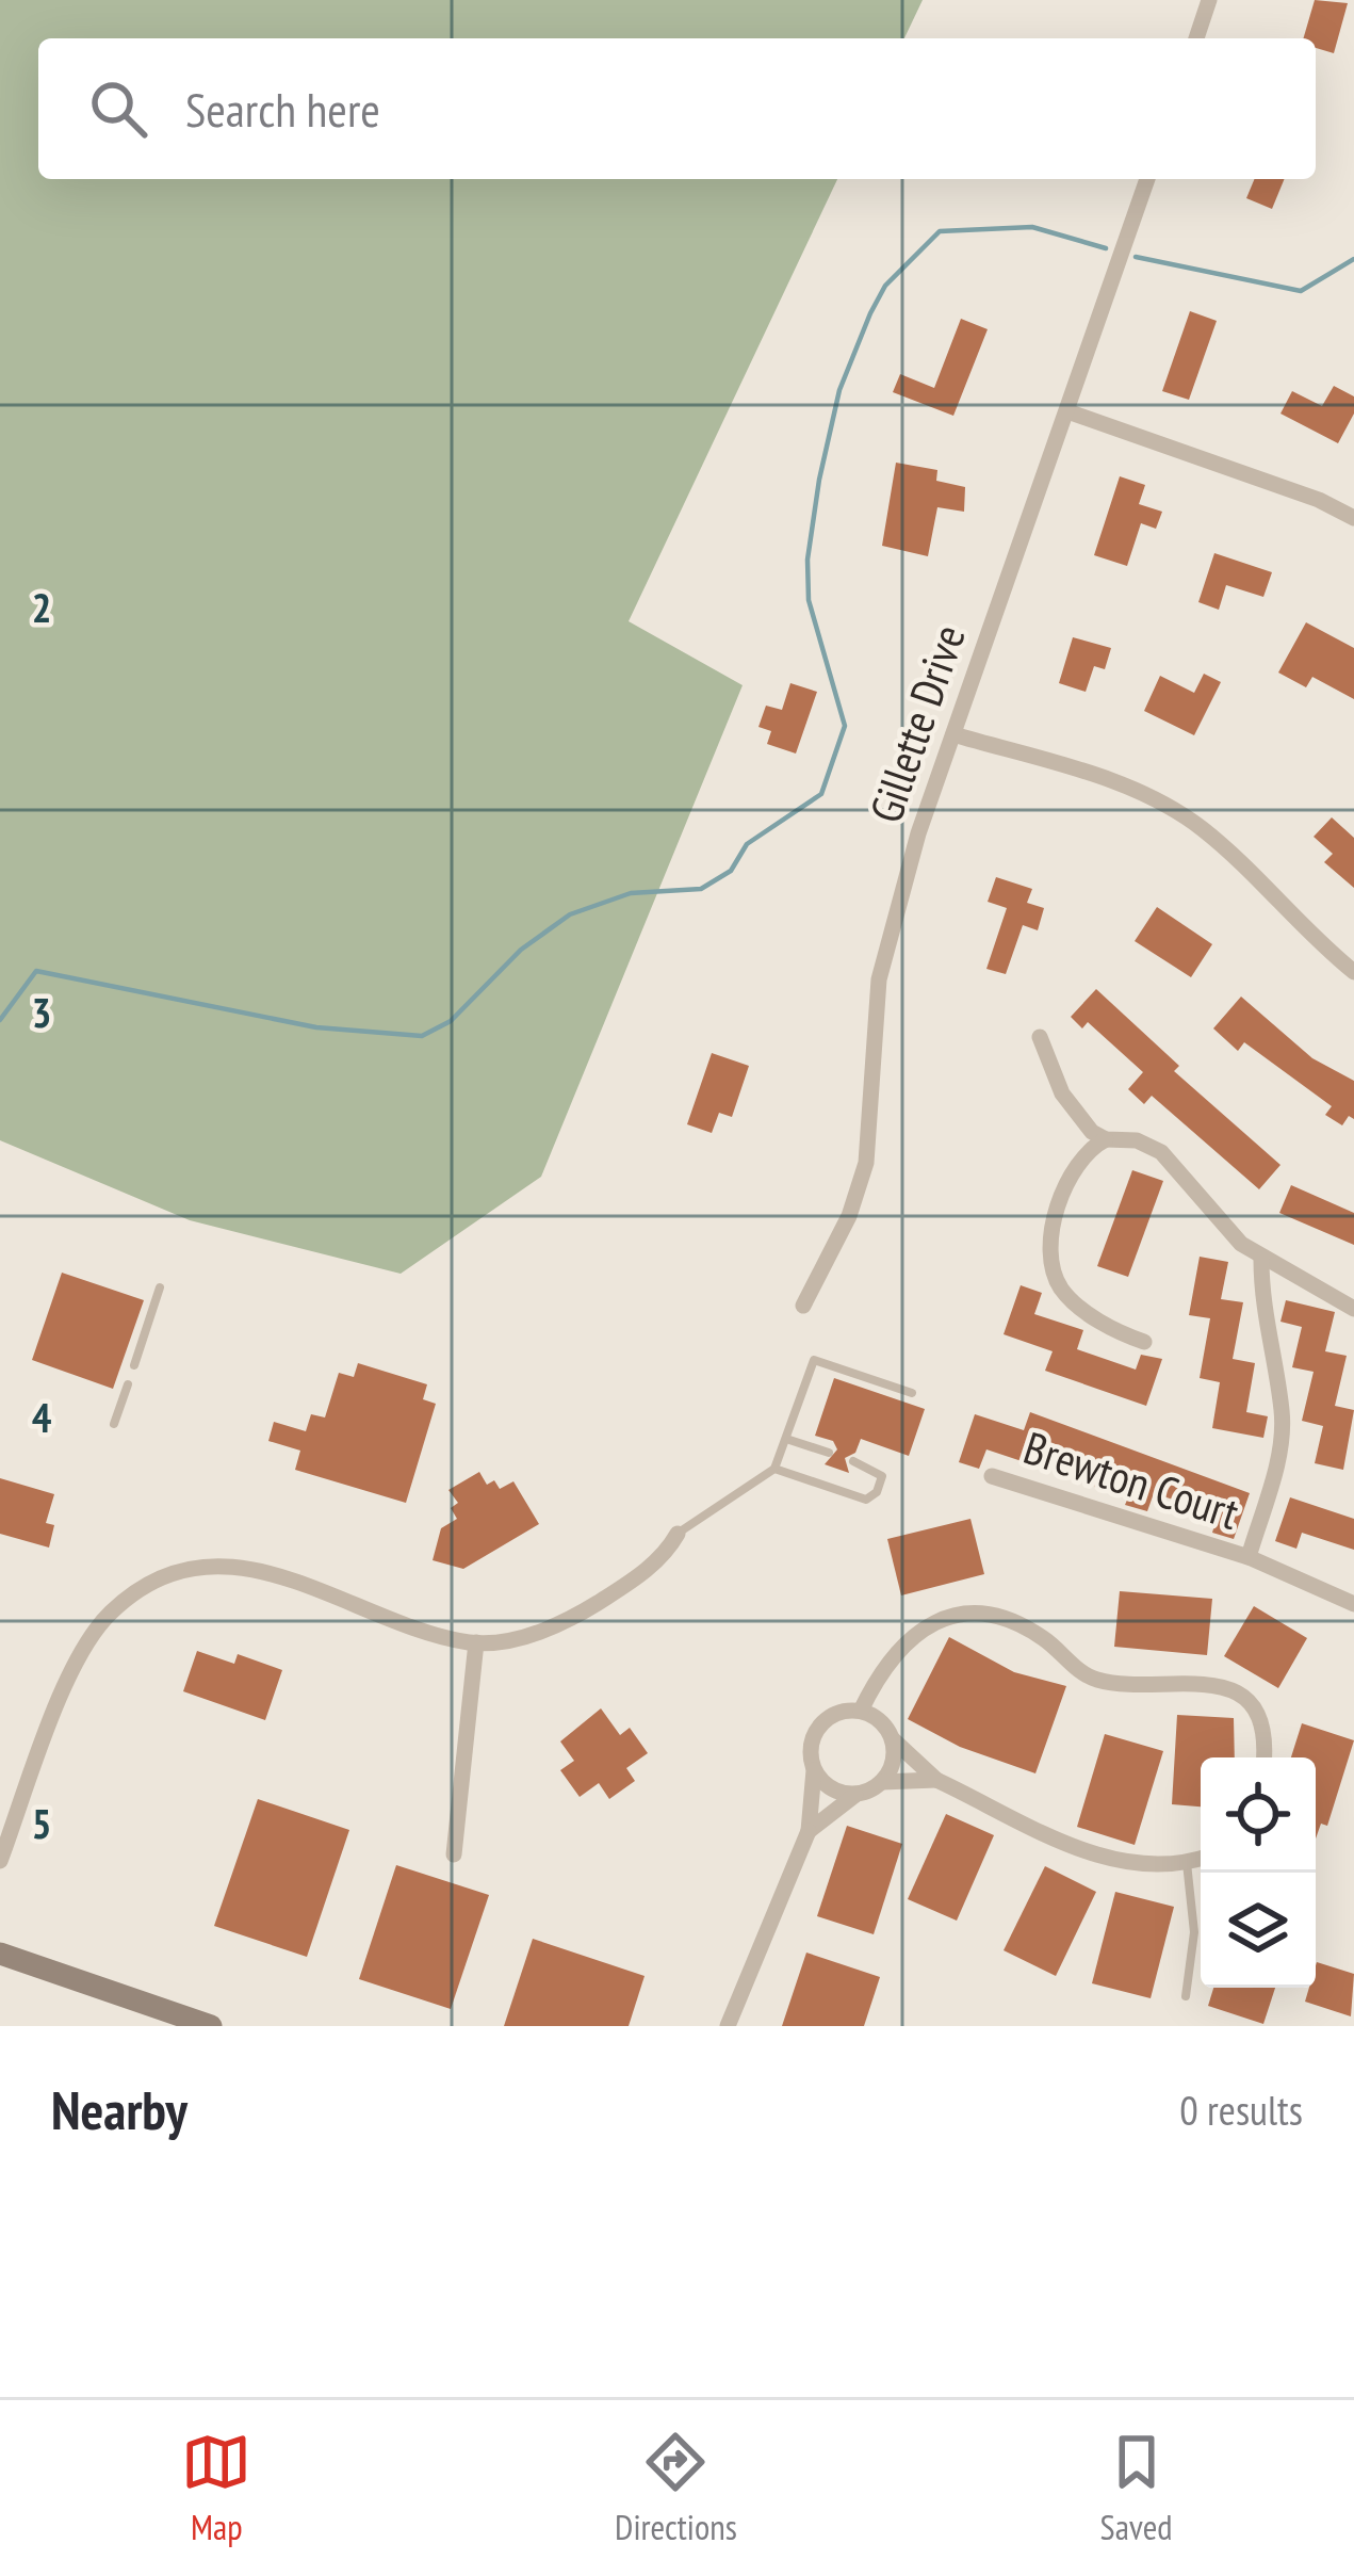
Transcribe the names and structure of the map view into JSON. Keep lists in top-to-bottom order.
{
  "streets": {
    "street": ["Gillette Drive", "Brewton Court"]
  },
  "page": {
    "search": "Search here",
    "heading": ["Nearby", "0 results"],
    "nav": ["Map", "Directions", "Saved"]
  },
  "grid": {
    "rows": [
      "2",
      "3",
      "4",
      "5"
    ]
  }
}
